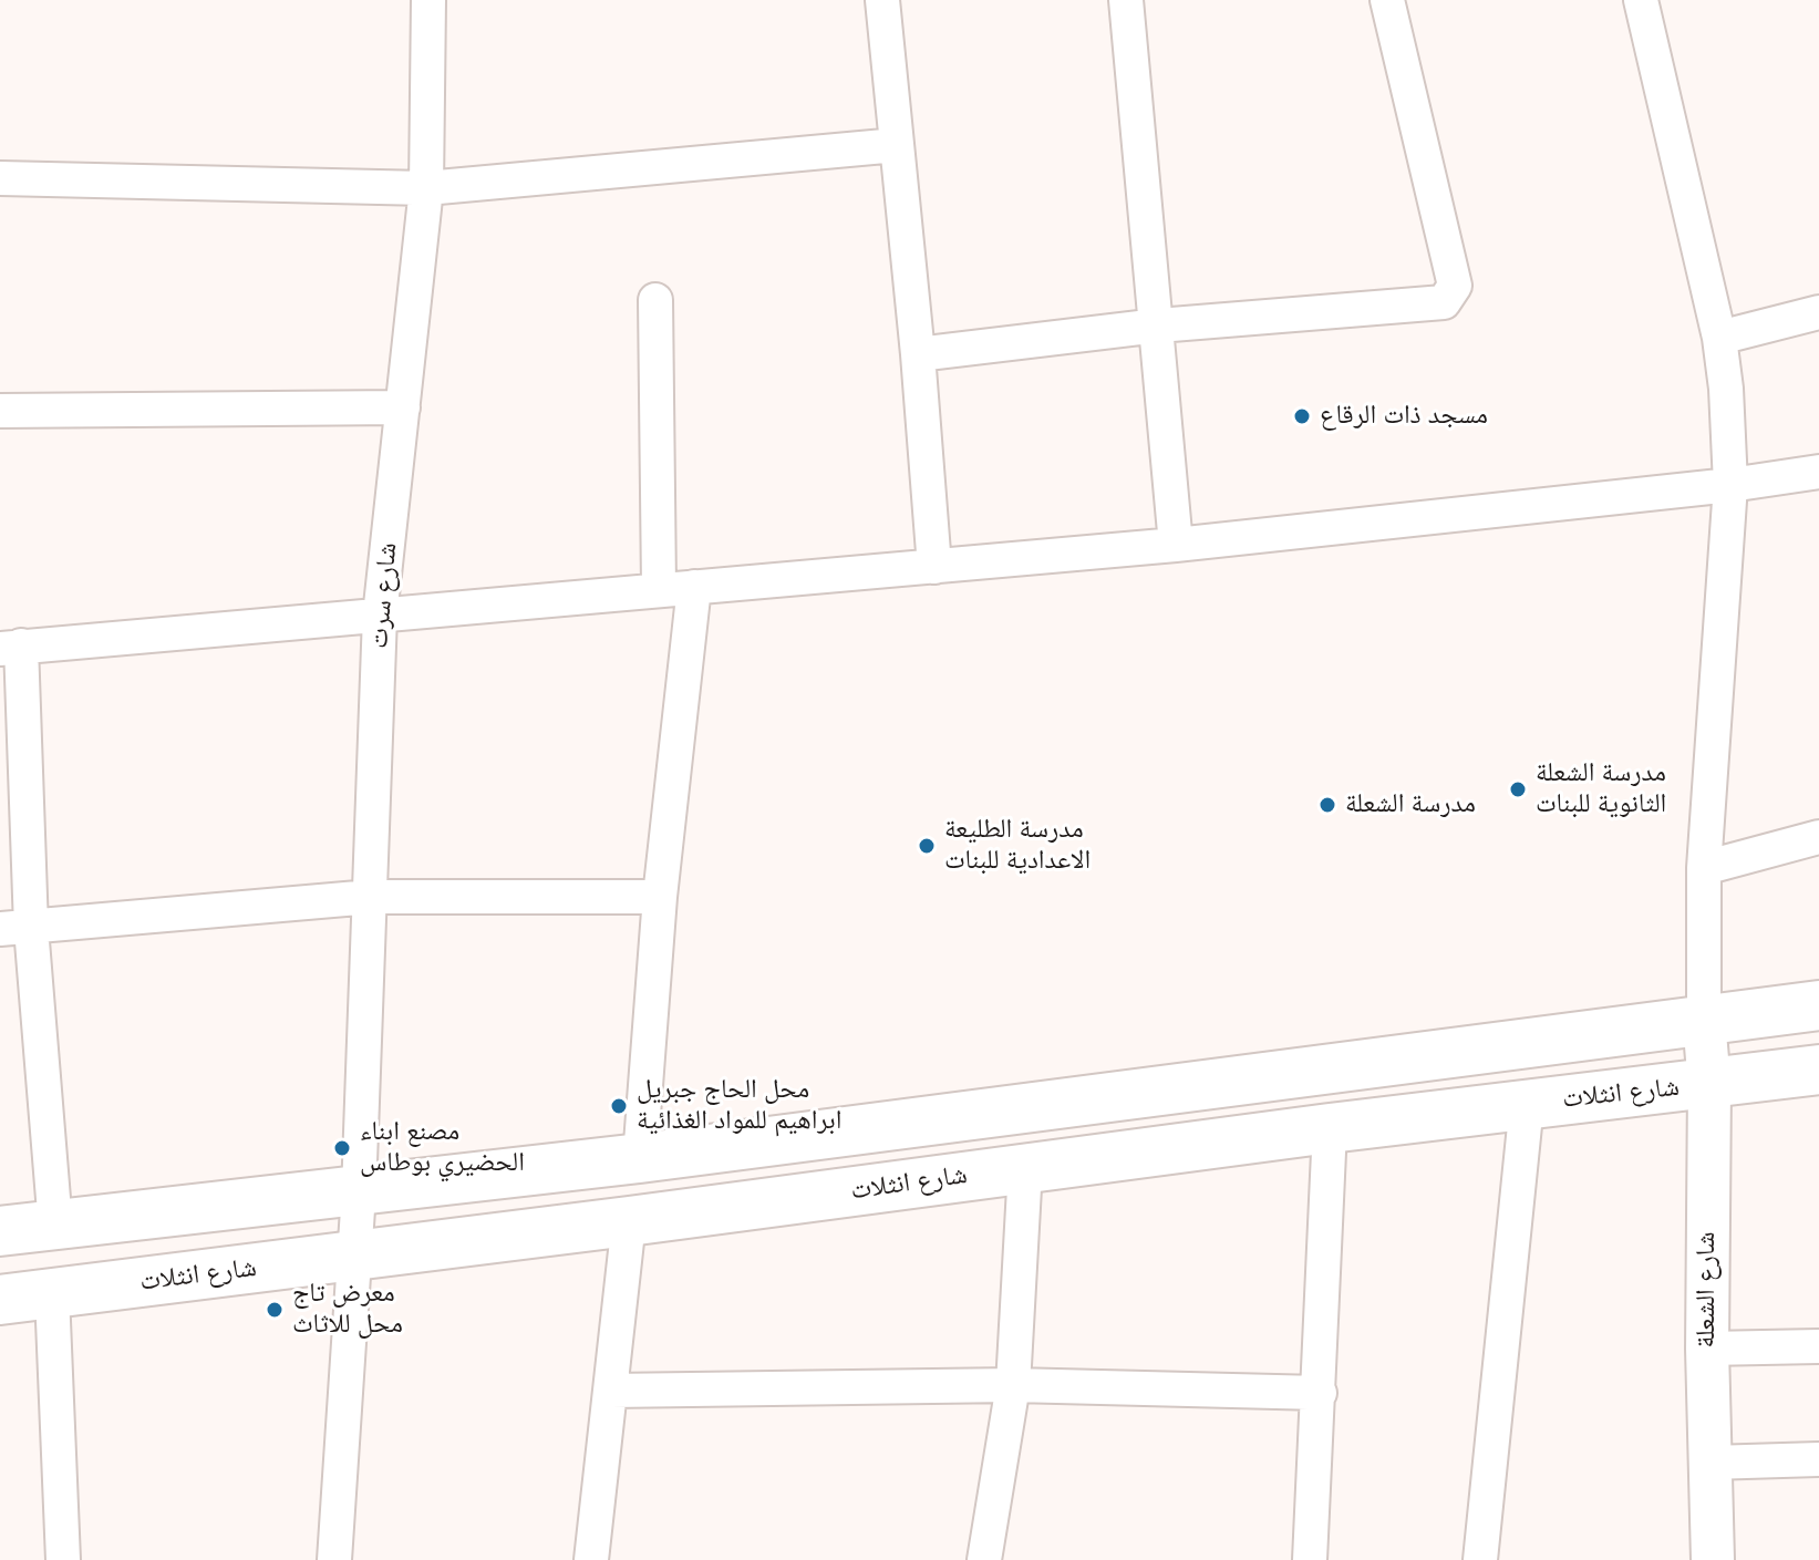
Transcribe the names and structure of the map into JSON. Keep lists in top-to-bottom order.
{
  "streets": {
    "main road": ["شارع انثلات"],
    "street": ["شارع سرت", "شارع الشعلة"]
  },
  "crossings": [
    ["شارع سرت", "شارع انثلات"],
    ["شارع انثلات", "شارع الشعلة"]
  ],
  "places": [
    "مسجد ذات الرقاع",
    "مدرسة الشعلة الثانوية للبنات",
    "مدرسة الشعلة",
    "مدرسة الطليعة الاعدادية للبنات",
    "محل الحاج جبريل ابراهيم للمواد الغذائية",
    "مصنع ابناء الحضيري بوطاس",
    "معرض تاج محل للاثاث"
  ]
}
